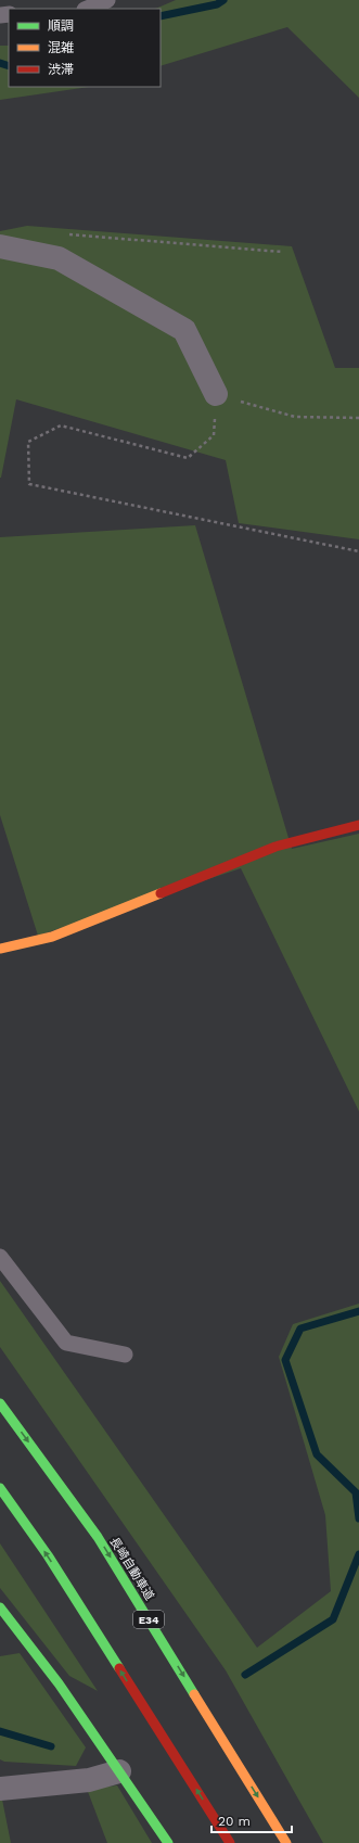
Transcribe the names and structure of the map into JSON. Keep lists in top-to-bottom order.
{
  "streets": {
    "main road": ["長崎自動車道", "E34"]
  },
  "legend": ["順調", "混雑", "渋滞"],
  "scale_bar": "20 m"
}
